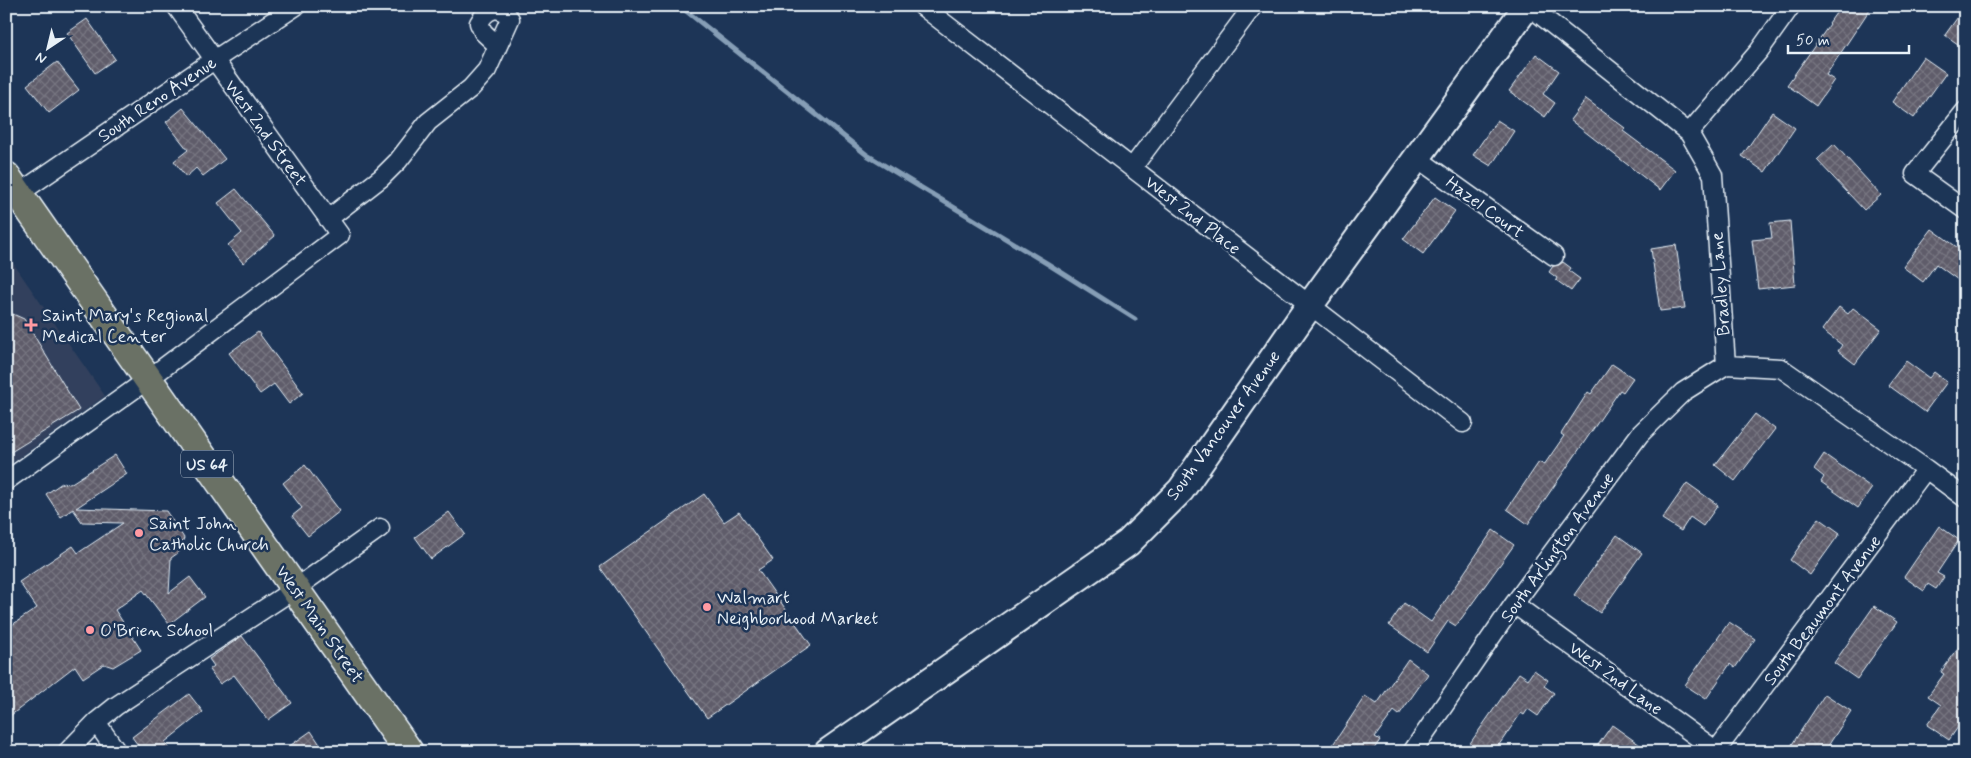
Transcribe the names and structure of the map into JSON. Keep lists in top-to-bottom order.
{
  "streets": {
    "main road": ["US 64", "West Main Street"],
    "street": [
      "South Reno Avenue",
      "West 2nd Street",
      "Hazel Court",
      "West 2nd Place",
      "Bradley Lane",
      "South Vancouver Avenue",
      "South Arlington Avenue",
      "South Beaumont Avenue",
      "West 2nd Lane"
    ]
  },
  "crossings": [
    ["South Reno Avenue", "West 2nd Street"],
    ["South Reno Avenue", "West Main Street"],
    ["West 2nd Street", "West Main Street"],
    ["Hazel Court", "South Vancouver Avenue"],
    ["West 2nd Place", "South Vancouver Avenue"],
    ["Bradley Lane", "South Vancouver Avenue"],
    ["Bradley Lane", "South Arlington Avenue"],
    ["South Arlington Avenue", "West 2nd Lane"],
    ["South Beaumont Avenue", "West 2nd Lane"]
  ],
  "places": {
    "health": ["Saint Mary's Regional Medical Center"],
    "other": ["Saint John Catholic Church", "Walmart Neighborhood Market", "O'Brien School"]
  },
  "scale_bar": "50 m",
  "north": "bottom left"
}
